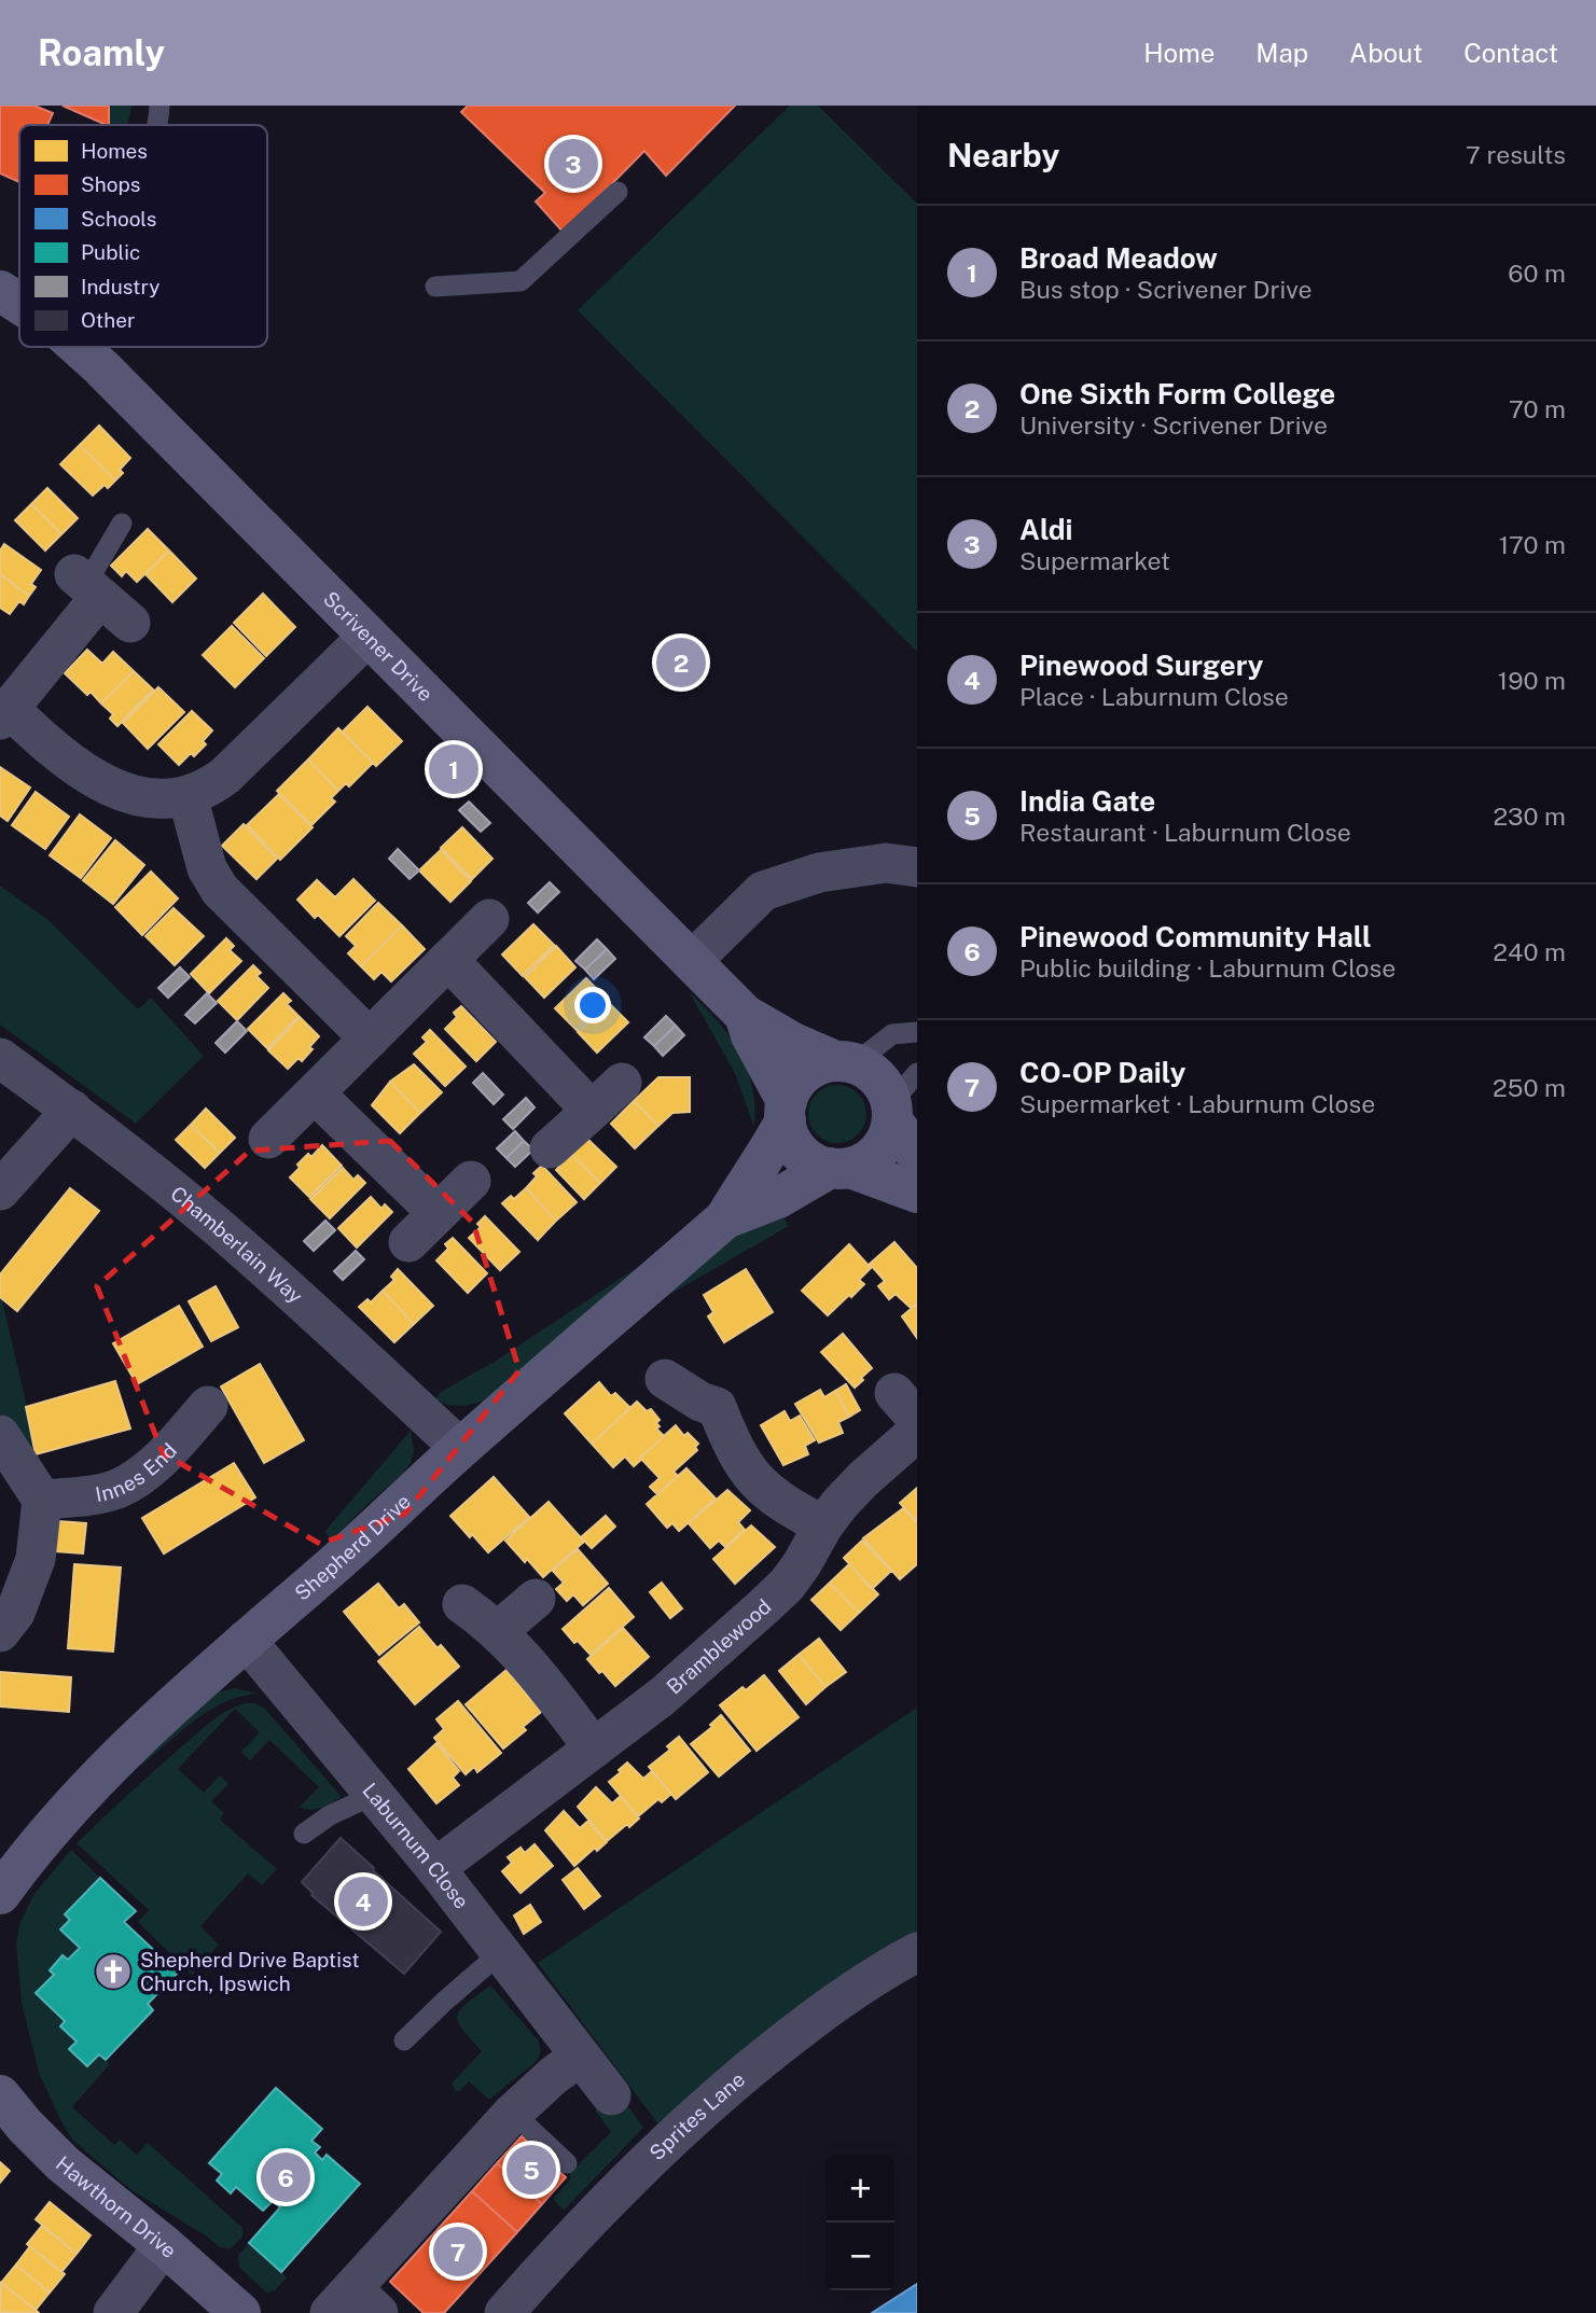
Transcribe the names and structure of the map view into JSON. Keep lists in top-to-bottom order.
{
  "streets": {
    "street": [
      "Scrivener Drive",
      "Chamberlain Way",
      "Innes End",
      "Shepherd Drive",
      "Bramblewood",
      "Laburnum Close",
      "Sprites Lane",
      "Hawthorn Drive"
    ]
  },
  "crossings": [
    ["Scrivener Drive", "Shepherd Drive"],
    ["Chamberlain Way", "Shepherd Drive"],
    ["Shepherd Drive", "Laburnum Close"],
    ["Bramblewood", "Laburnum Close"]
  ],
  "places": {
    "church": ["Shepherd Drive Baptist Church, Ipswich"]
  },
  "legend": [
    "Homes",
    "Shops",
    "Schools",
    "Public",
    "Industry",
    "Other"
  ],
  "page": {
    "header": "Roamly",
    "nav": [
      "Home",
      "Map",
      "About",
      "Contact"
    ],
    "heading": ["Nearby", "7 results"],
    "pins": [
      "3",
      "2",
      "1",
      "4",
      "5",
      "6",
      "7"
    ],
    "list": [
      {
        "mark": "1",
        "name": "Broad Meadow",
        "note": "Bus stop · Scrivener Drive",
        "value": "60 m"
      },
      {
        "mark": "2",
        "name": "One Sixth Form College",
        "note": "University · Scrivener Drive",
        "value": "70 m"
      },
      {
        "mark": "3",
        "name": "Aldi",
        "note": "Supermarket",
        "value": "170 m"
      },
      {
        "mark": "4",
        "name": "Pinewood Surgery",
        "note": "Place · Laburnum Close",
        "value": "190 m"
      },
      {
        "mark": "5",
        "name": "India Gate",
        "note": "Restaurant · Laburnum Close",
        "value": "230 m"
      },
      {
        "mark": "6",
        "name": "Pinewood Community Hall",
        "note": "Public building · Laburnum Close",
        "value": "240 m"
      },
      {
        "mark": "7",
        "name": "CO-OP Daily",
        "note": "Supermarket · Laburnum Close",
        "value": "250 m"
      }
    ],
    "map_buttons": ["+", "−"]
  }
}
